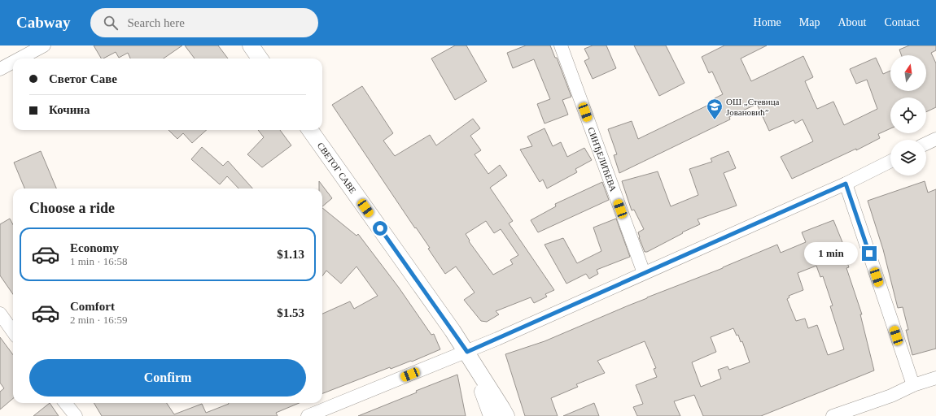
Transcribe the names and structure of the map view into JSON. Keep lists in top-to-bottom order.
{
  "streets": {
    "street": ["СИНЂЕЛИЋЕВА", "СВЕТОГ САВЕ"]
  },
  "places": {
    "school or university": ["ОШ „Стевица Јовановић”"]
  },
  "north": "top",
  "page": {
    "header": "Cabway",
    "search": "Search here",
    "nav": [
      "Home",
      "Map",
      "About",
      "Contact"
    ],
    "banner": ["Светог Саве", "Кочина"],
    "heading": "Choose a ride",
    "list": [
      {
        "name": "Economy",
        "note": "1 min · 16:58",
        "value": "$1.13"
      },
      {
        "name": "Comfort",
        "note": "2 min · 16:59",
        "value": "$1.53"
      }
    ],
    "bubble": "1 min",
    "buttons": "Confirm"
  }
}
